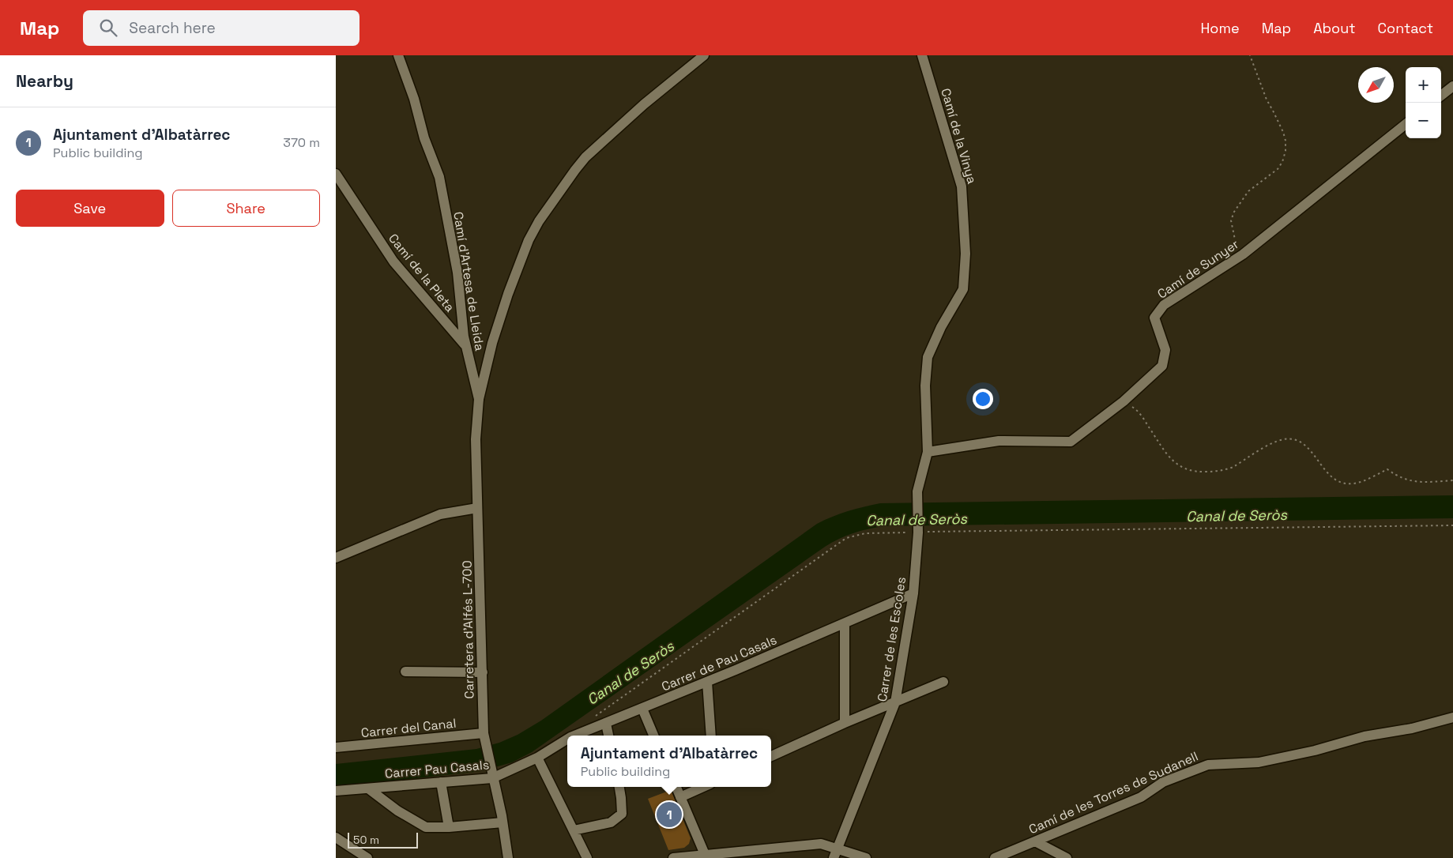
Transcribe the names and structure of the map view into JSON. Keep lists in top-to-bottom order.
{
  "streets": {
    "street": [
      "Camí de la Vinya",
      "Camí de Sunyer",
      "Camí de la Pleta",
      "Camí d'Artesa de Lleida",
      "Carretera d'Alfés L-700",
      "Carrer de les Escoles",
      "Carrer de Pau Casals",
      "Carrer del Canal",
      "Carrer Pau Casals",
      "Camí de les Torres de Sudanell"
    ]
  },
  "crossings": [
    ["Camí de la Vinya", "Camí de Sunyer"],
    ["Camí de la Vinya", "Carrer de les Escoles"],
    ["Camí de la Pleta", "Camí d'Artesa de Lleida"],
    ["Camí d'Artesa de Lleida", "Carretera d'Alfés L-700"],
    ["Carretera d'Alfés L-700", "Carrer del Canal"],
    ["Carretera d'Alfés L-700", "Carrer Pau Casals"],
    ["Carrer de les Escoles", "Carrer de Pau Casals"],
    ["Carrer de Pau Casals", "Carrer Pau Casals"]
  ],
  "water": ["Canal de Seròs"],
  "scale_bar": "50 m",
  "north": "bottom left",
  "page": {
    "header": "Map",
    "search": "Search here",
    "nav": [
      "Home",
      "Map",
      "About",
      "Contact"
    ],
    "heading": "Nearby",
    "map_buttons": ["+", "−"],
    "list": [
      {
        "mark": "1",
        "name": "Ajuntament d'Albatàrrec",
        "note": "Public building",
        "value": "370 m"
      }
    ],
    "buttons": ["Save", "Share"],
    "popup": ["Ajuntament d'Albatàrrec", "Public building"],
    "pins": "1",
    "scale": "50 m"
  }
}
